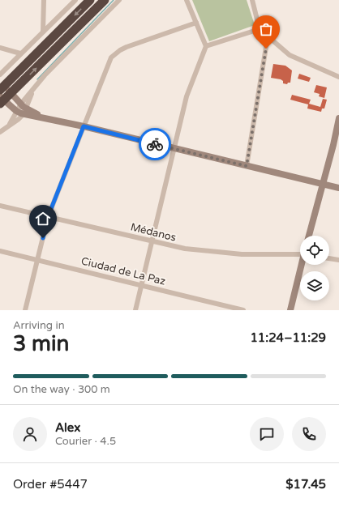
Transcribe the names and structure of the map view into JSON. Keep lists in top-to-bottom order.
{
  "streets": {
    "street": ["Médanos", "Ciudad de La Paz"]
  },
  "page": {
    "heading": ["3 min", "Arriving in", "11:24–11:29"],
    "panel": [
      "Alex",
      "Courier · 4.5",
      "Order #5447",
      "$17.45"
    ],
    "bar": "On the way · 300 m"
  }
}
